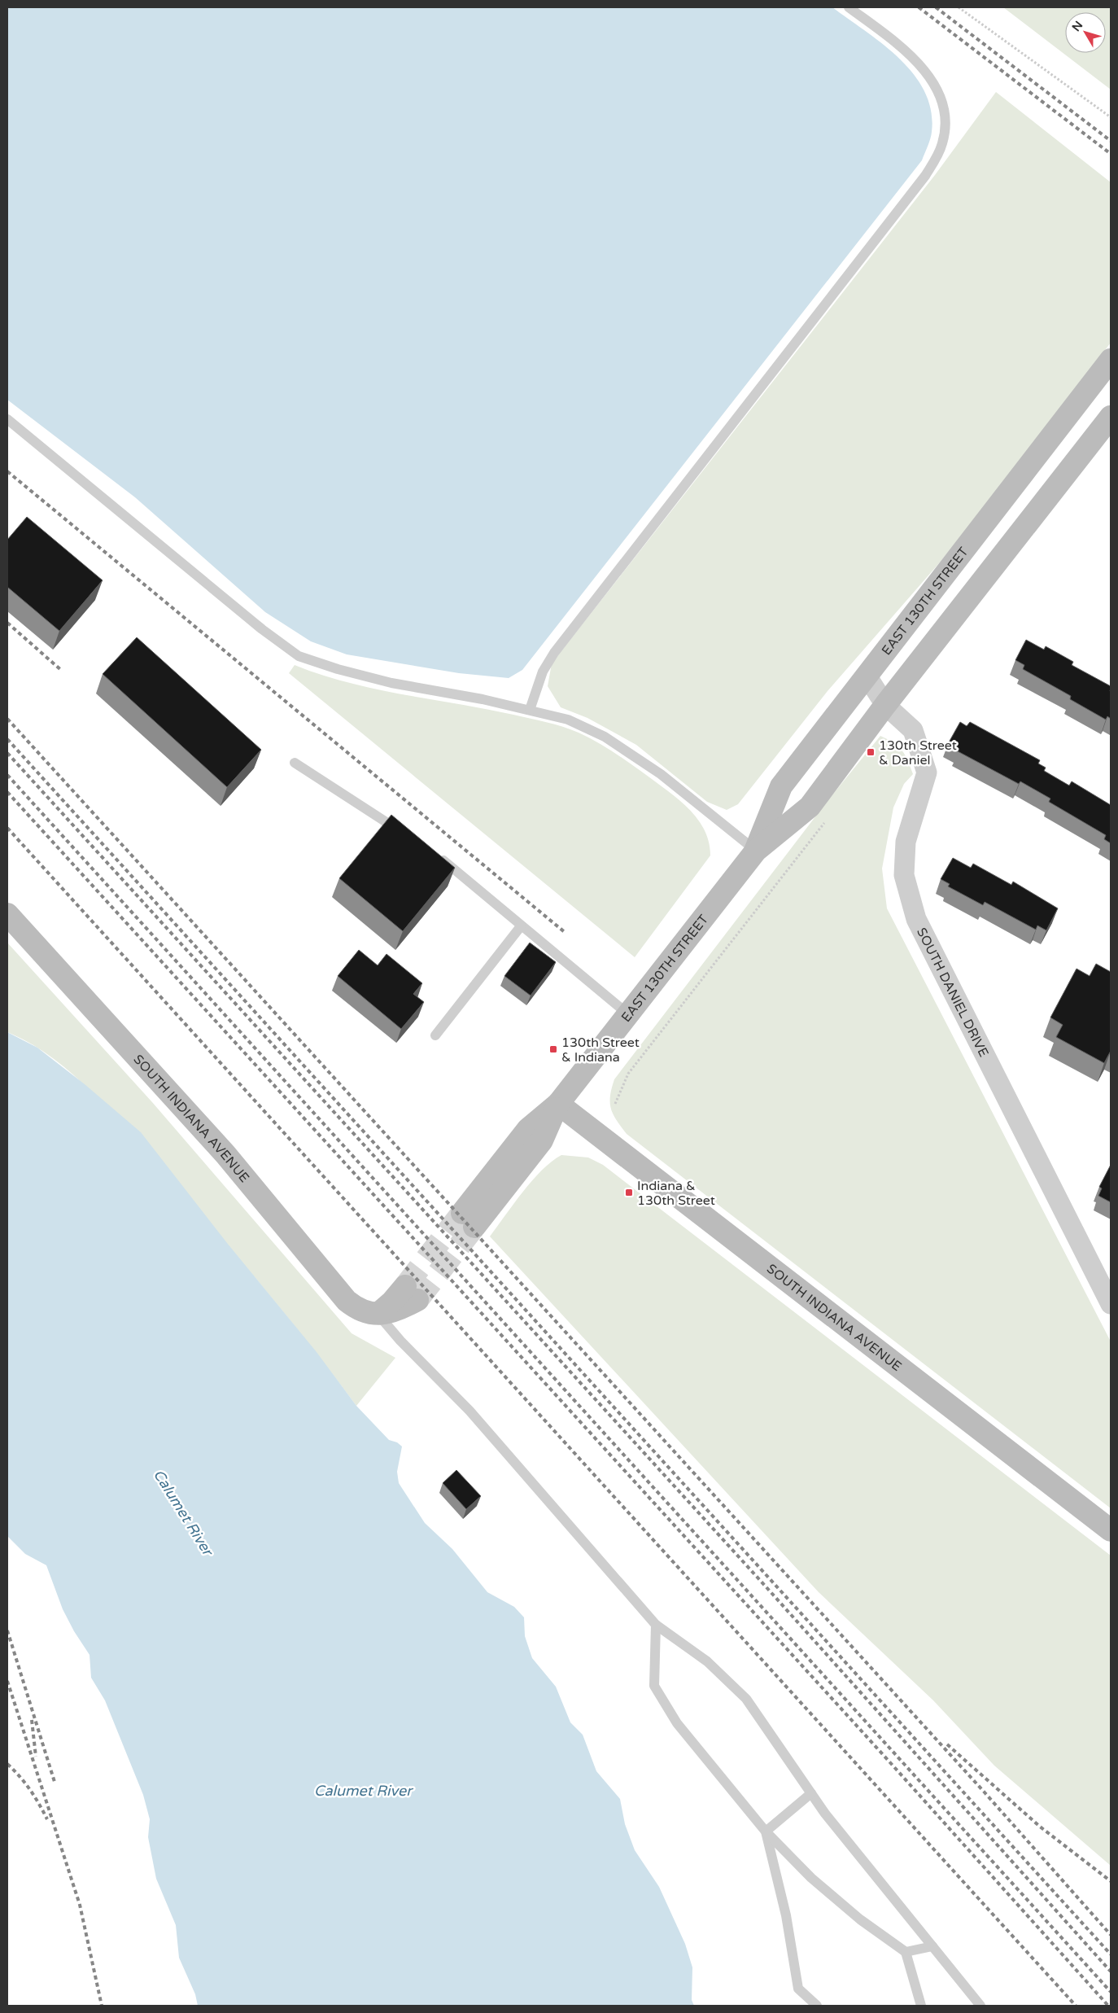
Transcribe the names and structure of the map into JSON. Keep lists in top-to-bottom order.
{
  "streets": {
    "main road": ["EAST 130TH STREET", "SOUTH INDIANA AVENUE"],
    "street": ["SOUTH DANIEL DRIVE"]
  },
  "crossings": [
    ["EAST 130TH STREET", "SOUTH DANIEL DRIVE"],
    ["EAST 130TH STREET", "SOUTH INDIANA AVENUE"]
  ],
  "water": ["Calumet River"],
  "places": {
    "transit": ["130th Street & Daniel", "130th Street & Indiana", "Indiana & 130th Street"]
  },
  "north": "top left"
}
